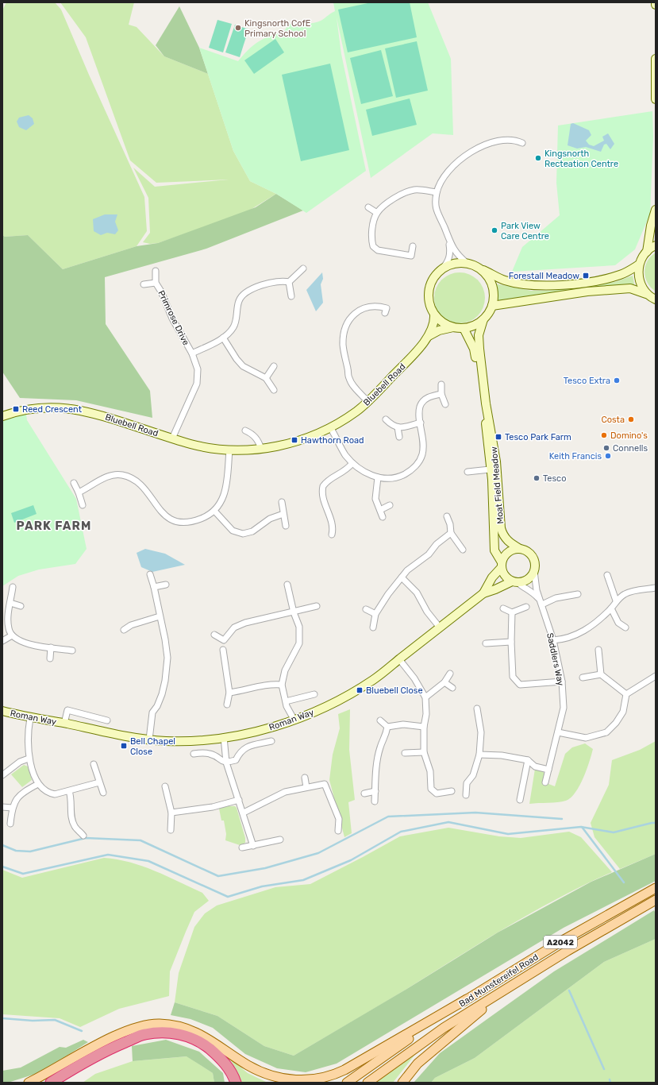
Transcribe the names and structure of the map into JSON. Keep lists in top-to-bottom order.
{
  "streets": {
    "main road": ["A2042", "Bad Munstereifel Road"],
    "street": [
      "Primrose Drive",
      "Bluebell Road",
      "Moat Field Meadow",
      "Saddlers Way",
      "Roman Way"
    ]
  },
  "crossings": [
    ["Primrose Drive", "Bluebell Road"],
    ["Bluebell Road", "Moat Field Meadow"],
    ["Moat Field Meadow", "Saddlers Way"],
    ["Moat Field Meadow", "Roman Way"],
    ["Saddlers Way", "Roman Way"]
  ],
  "districts": ["PARK FARM"],
  "places": {
    "other": [
      "Kingsnorth CofE Primary School",
      "Kingsnorth Recteation Centre",
      "Park View Care Centre",
      "Tesco Extra",
      "Costa",
      "Domino's",
      "Connells",
      "Keith Francis",
      "Tesco"
    ],
    "transit": [
      "Forestall Meadow",
      "Reed Crescent",
      "Tesco Park Farm",
      "Hawthorn Road",
      "Bluebell Close",
      "Bell Chapel Close"
    ]
  }
}
